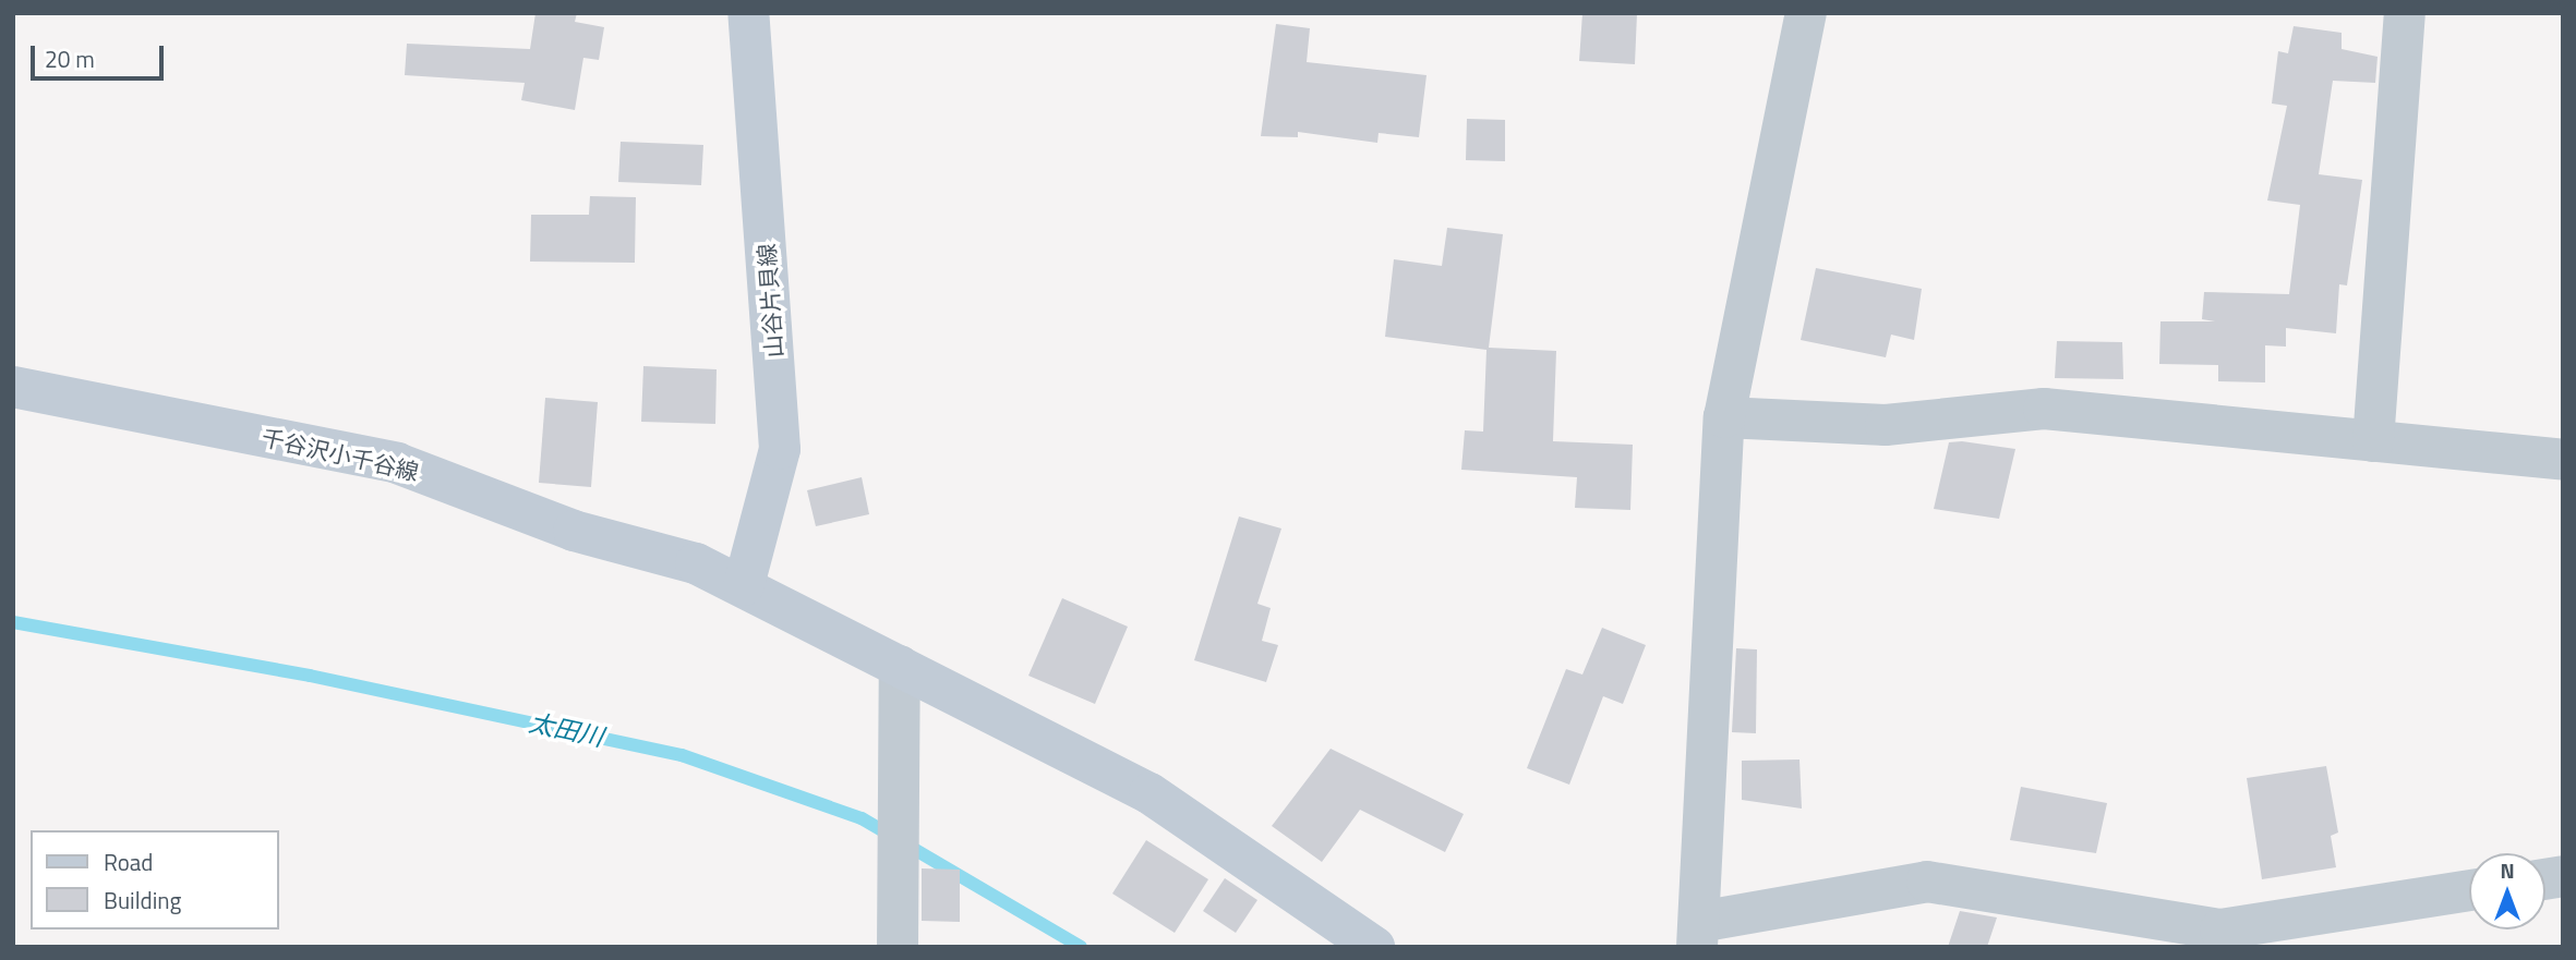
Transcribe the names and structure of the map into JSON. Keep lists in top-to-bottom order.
{
  "streets": {
    "main road": ["山谷片貝線", "千谷沢小千谷線"]
  },
  "crossings": [
    ["山谷片貝線", "千谷沢小千谷線"]
  ],
  "water": ["太田川"],
  "legend": ["Road", "Building"],
  "scale_bar": "20 m",
  "north": "top"
}
